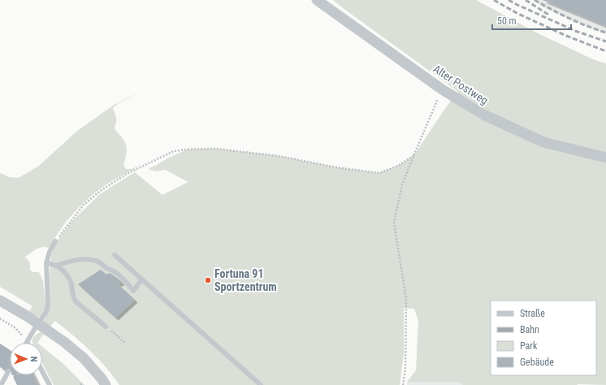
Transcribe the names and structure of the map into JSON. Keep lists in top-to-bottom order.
{
  "streets": {
    "street": ["Alter Postweg"]
  },
  "places": ["Fortuna 91 Sportzentrum"],
  "legend": [
    "Straße",
    "Bahn",
    "Park",
    "Gebäude"
  ],
  "scale_bar": "50 m",
  "north": "right"
}
